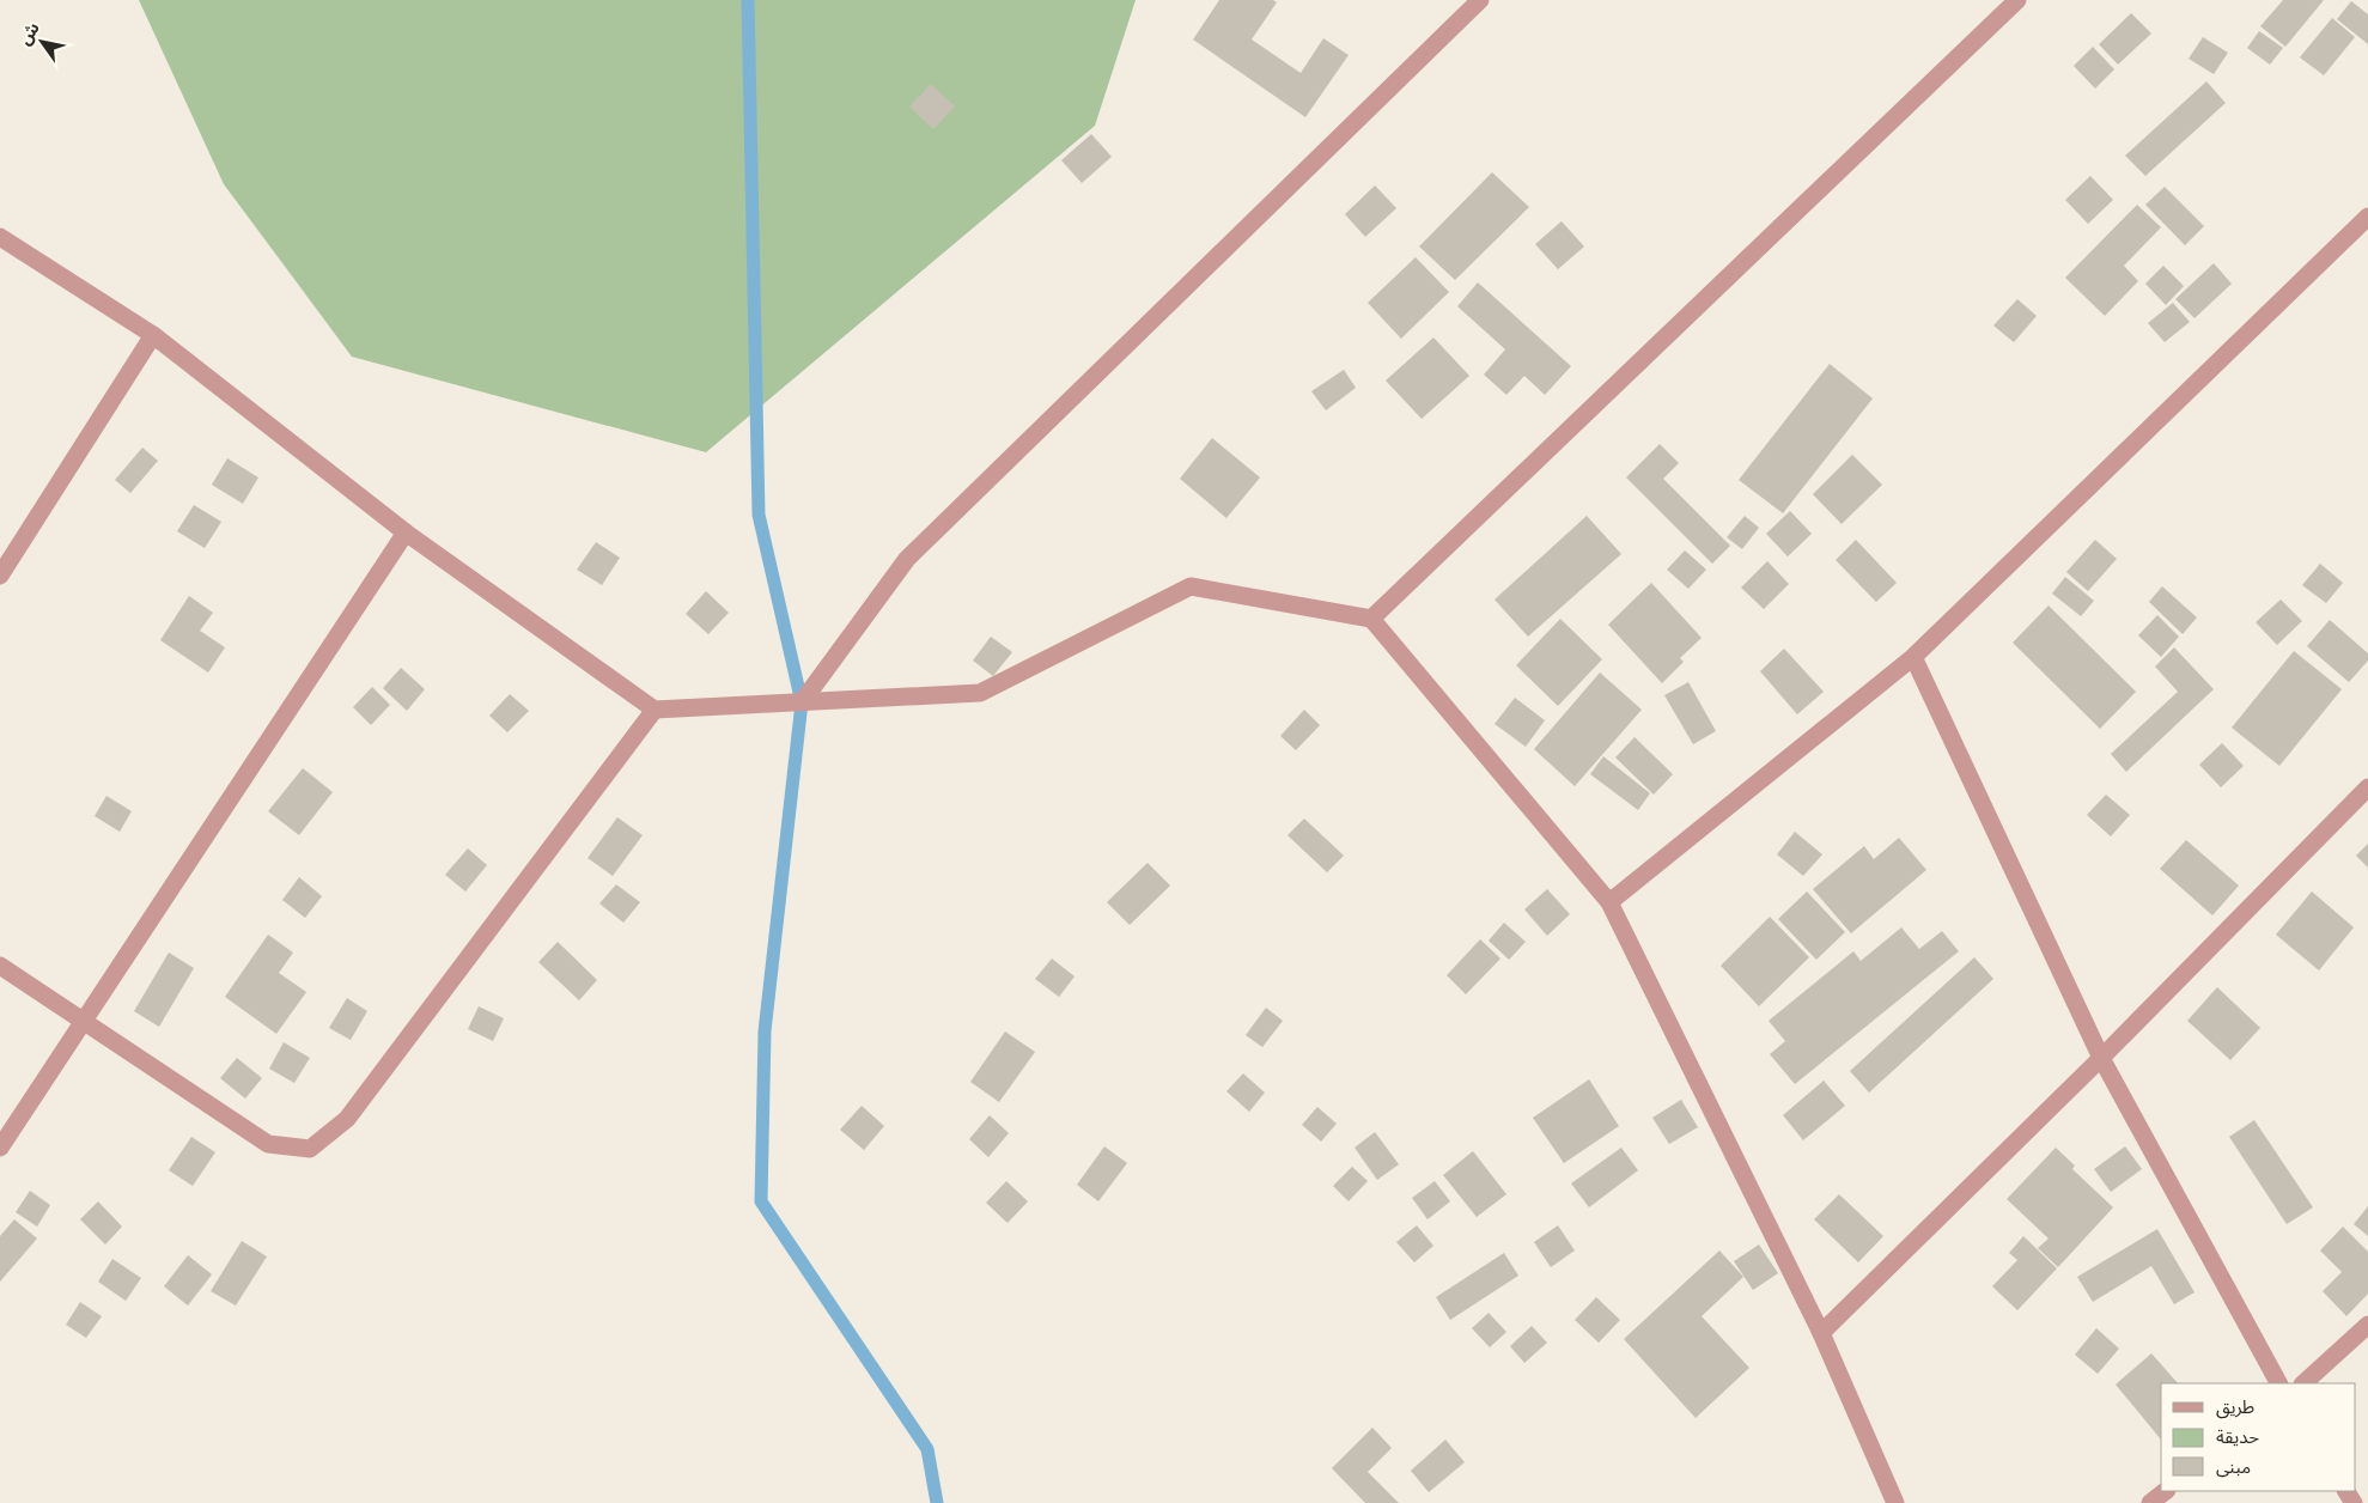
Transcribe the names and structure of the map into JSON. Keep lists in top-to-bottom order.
{
  "legend": ["طريق", "حديقة", "مبنى"],
  "north": "top left"
}
